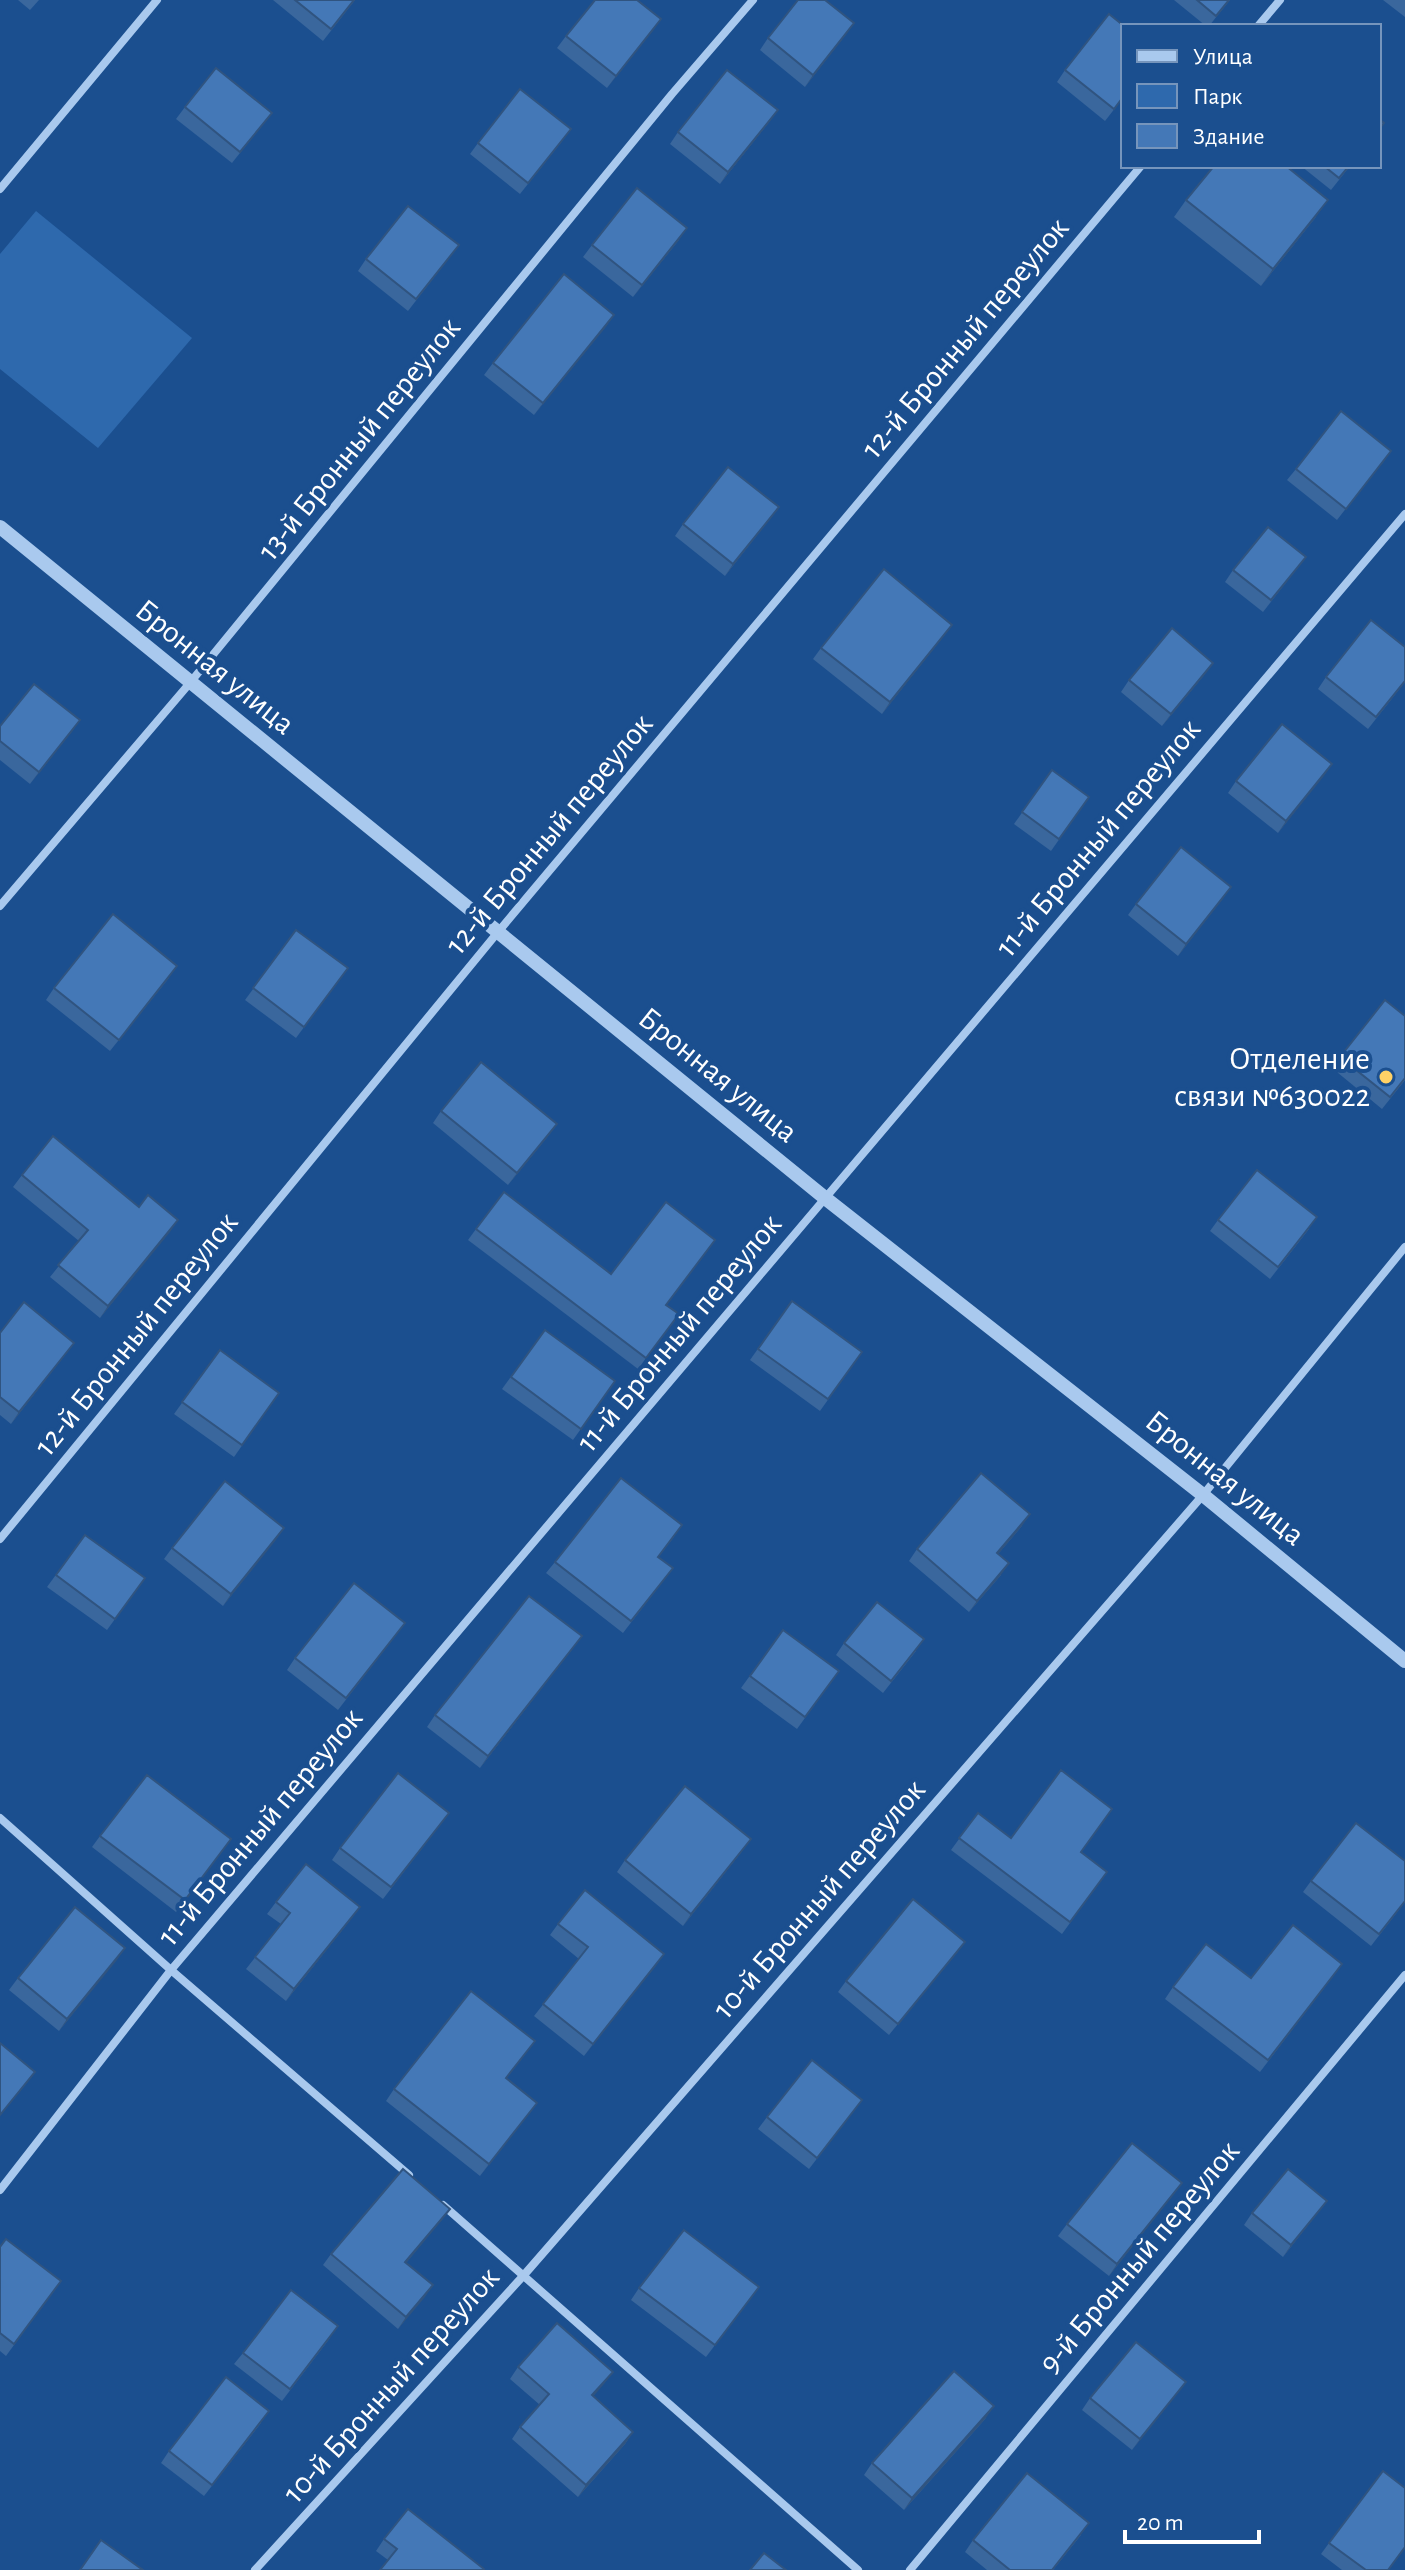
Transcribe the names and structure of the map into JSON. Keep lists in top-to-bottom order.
{
  "streets": {
    "street": [
      "12-й Бронный переулок",
      "13-й Бронный переулок",
      "Бронная улица",
      "11-й Бронный переулок",
      "10-й Бронный переулок",
      "9-й Бронный переулок"
    ]
  },
  "crossings": [
    ["12-й Бронный переулок", "Бронная улица"],
    ["13-й Бронный переулок", "Бронная улица"],
    ["Бронная улица", "11-й Бронный переулок"],
    ["Бронная улица", "10-й Бронный переулок"]
  ],
  "places": ["Отделение связи №630022"],
  "legend": ["Улица", "Парк", "Здание"],
  "scale_bar": "20 m"
}
